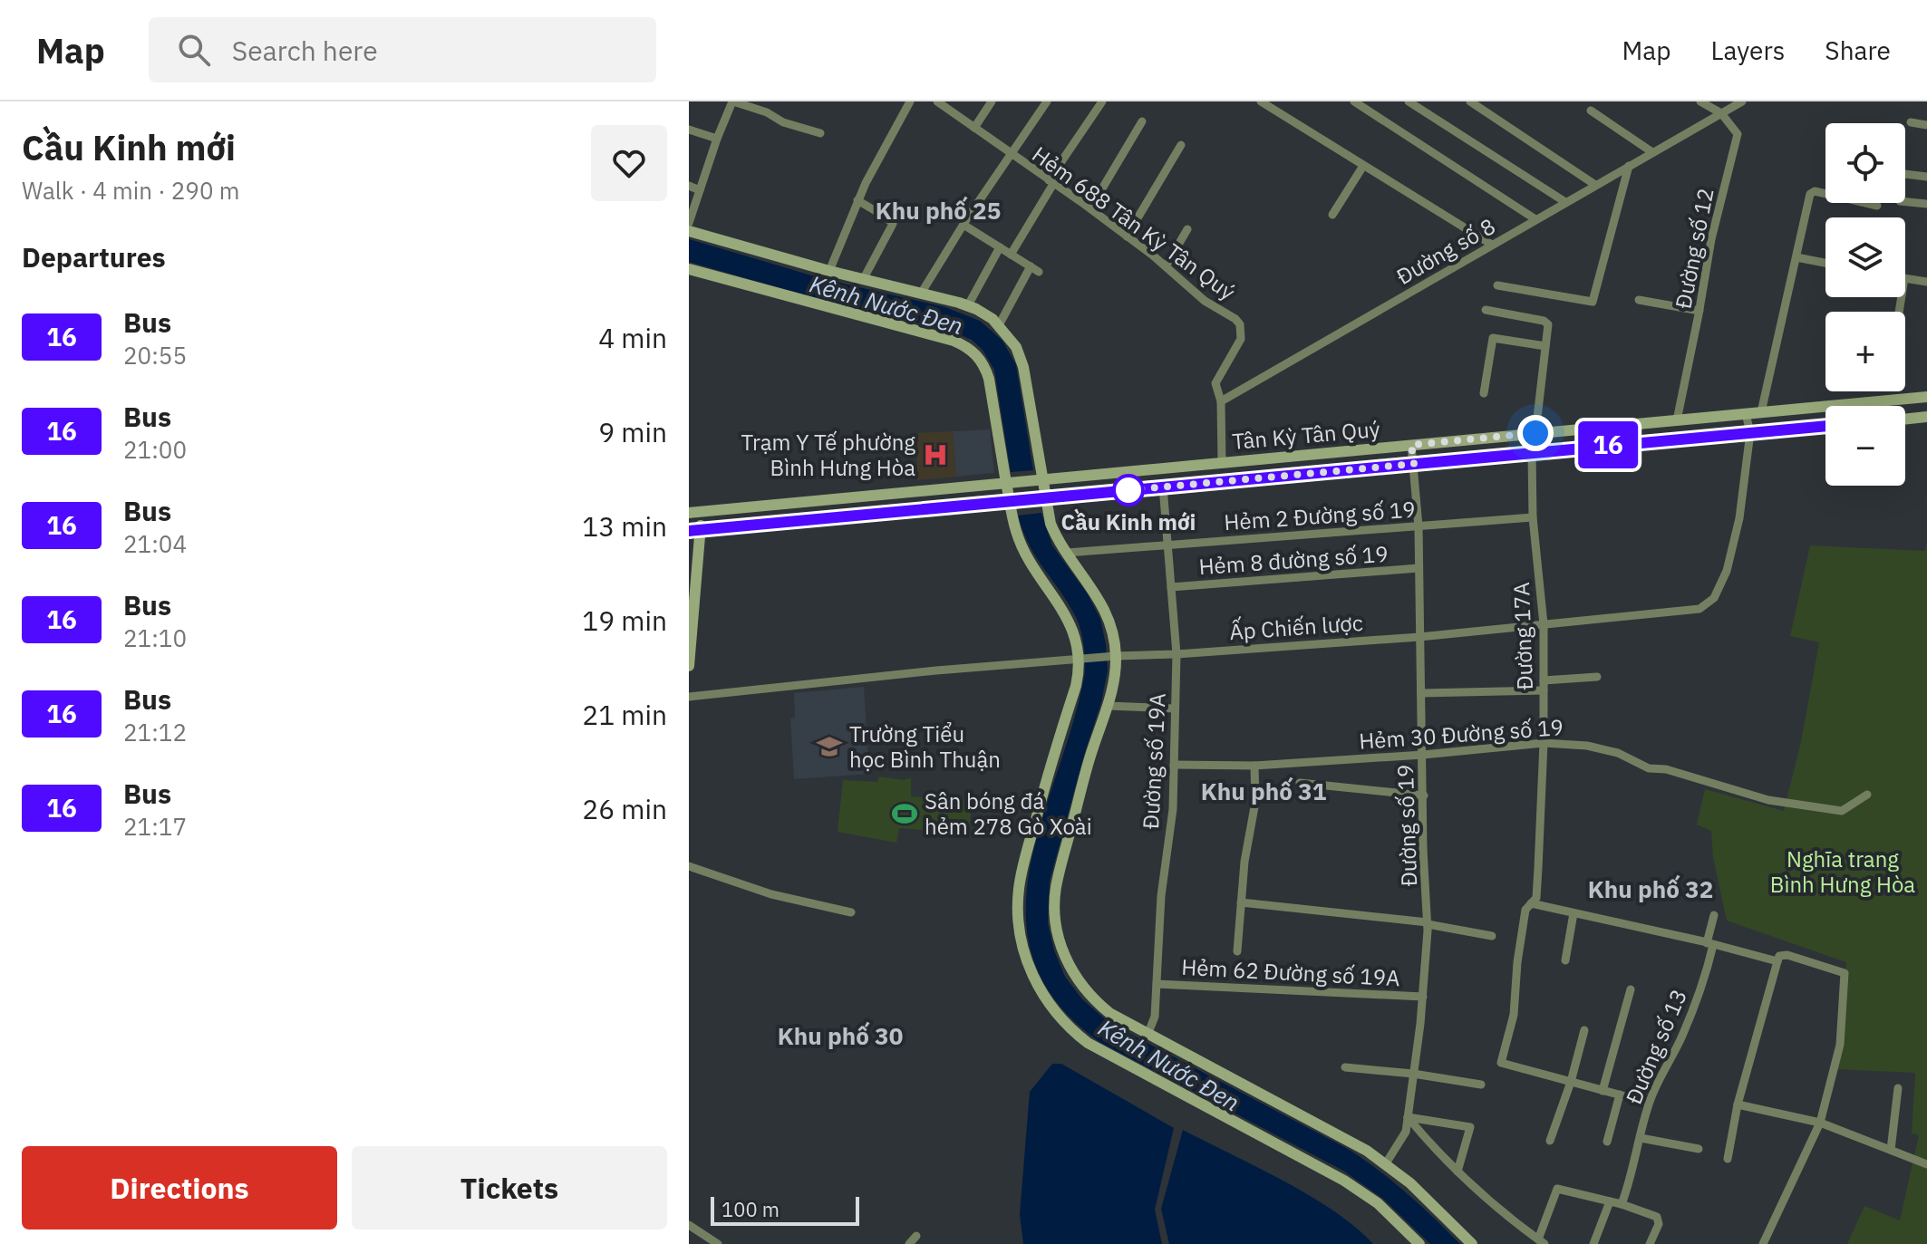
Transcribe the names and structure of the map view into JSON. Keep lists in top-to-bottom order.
{
  "streets": {
    "street": [
      "Hẻm 688 Tân Kỳ Tân Quý",
      "Đường số 12",
      "Đường số 8",
      "Tân Kỳ Tân Quý",
      "Hẻm 2 Đường số 19",
      "Hẻm 8 đường số 19",
      "Ấp Chiến lược",
      "Đường 17A",
      "Hẻm 30 Đường số 19",
      "Đường số 19A",
      "Đường số 19",
      "Hẻm 62 Đường số 19A",
      "Đường số 13"
    ]
  },
  "crossings": [
    ["Hẻm 688 Tân Kỳ Tân Quý", "Đường số 8"],
    ["Đường số 12", "Đường số 8"],
    ["Đường số 12", "Tân Kỳ Tân Quý"],
    ["Tân Kỳ Tân Quý", "Ấp Chiến lược"],
    ["Tân Kỳ Tân Quý", "Đường 17A"],
    ["Tân Kỳ Tân Quý", "Đường số 19A"],
    ["Tân Kỳ Tân Quý", "Đường số 19"],
    ["Hẻm 2 Đường số 19", "Đường 17A"],
    ["Hẻm 2 Đường số 19", "Đường số 19A"],
    ["Hẻm 2 Đường số 19", "Đường số 19"],
    ["Hẻm 8 đường số 19", "Đường số 19A"],
    ["Hẻm 8 đường số 19", "Đường số 19"],
    ["Ấp Chiến lược", "Đường 17A"],
    ["Ấp Chiến lược", "Đường số 19A"],
    ["Ấp Chiến lược", "Đường số 19"],
    ["Đường 17A", "Hẻm 30 Đường số 19"],
    ["Hẻm 30 Đường số 19", "Đường số 19A"],
    ["Hẻm 30 Đường số 19", "Đường số 19"],
    ["Đường số 19A", "Hẻm 62 Đường số 19A"],
    ["Đường số 19", "Hẻm 62 Đường số 19A"]
  ],
  "districts": [
    "Khu phố 25",
    "Khu phố 31",
    "Khu phố 32",
    "Khu phố 30"
  ],
  "water": ["Kênh Nước Đen"],
  "parks": ["Nghĩa trang Bình Hưng Hòa"],
  "places": {
    "hospital": ["Trạm Y Tế phường Bình Hưng Hòa"],
    "other": ["Cầu Kinh mới"],
    "school or university": ["Trường Tiểu học Bình Thuận"],
    "sports": ["Sân bóng đá hẻm 278 Gò Xoài"]
  },
  "lines": ["bus line 16"],
  "scale_bar": "100 m",
  "page": {
    "header": "Map",
    "search": "Search here",
    "nav": ["Map", "Layers", "Share"],
    "heading": [
      ["Cầu Kinh mới", "Walk · 4 min · 290 m"],
      "Departures"
    ],
    "on_map": "16",
    "map_buttons": ["+", "−"],
    "list": [
      {
        "mark": "16",
        "name": "Bus",
        "note": "20:55",
        "value": "4 min"
      },
      {
        "mark": "16",
        "name": "Bus",
        "note": "21:00",
        "value": "9 min"
      },
      {
        "mark": "16",
        "name": "Bus",
        "note": "21:04",
        "value": "13 min"
      },
      {
        "mark": "16",
        "name": "Bus",
        "note": "21:10",
        "value": "19 min"
      },
      {
        "mark": "16",
        "name": "Bus",
        "note": "21:12",
        "value": "21 min"
      },
      {
        "mark": "16",
        "name": "Bus",
        "note": "21:17",
        "value": "26 min"
      }
    ],
    "buttons": ["Directions", "Tickets"],
    "scale": "100 m"
  }
}
